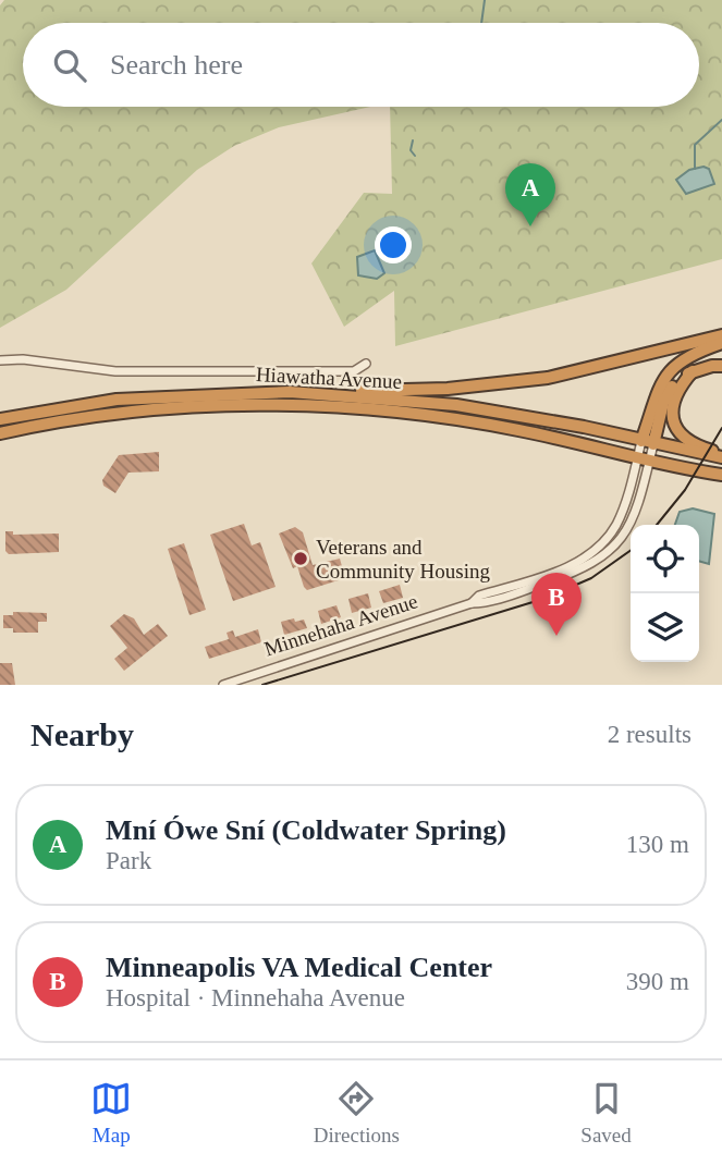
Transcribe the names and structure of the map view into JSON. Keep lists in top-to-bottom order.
{
  "streets": {
    "highway": ["Hiawatha Avenue"],
    "street": ["Minnehaha Avenue"]
  },
  "crossings": [
    ["Hiawatha Avenue", "Minnehaha Avenue"]
  ],
  "places": ["Veterans and Community Housing"],
  "page": {
    "search": "Search here",
    "pins": ["A", "B"],
    "heading": ["Nearby", "2 results"],
    "list": [
      {
        "mark": "A",
        "name": "Mní Ówe Sní (Coldwater Spring)",
        "note": "Park",
        "value": "130 m"
      },
      {
        "mark": "B",
        "name": "Minneapolis VA Medical Center",
        "note": "Hospital · Minnehaha Avenue",
        "value": "390 m"
      }
    ],
    "nav": ["Map", "Directions", "Saved"]
  }
}
